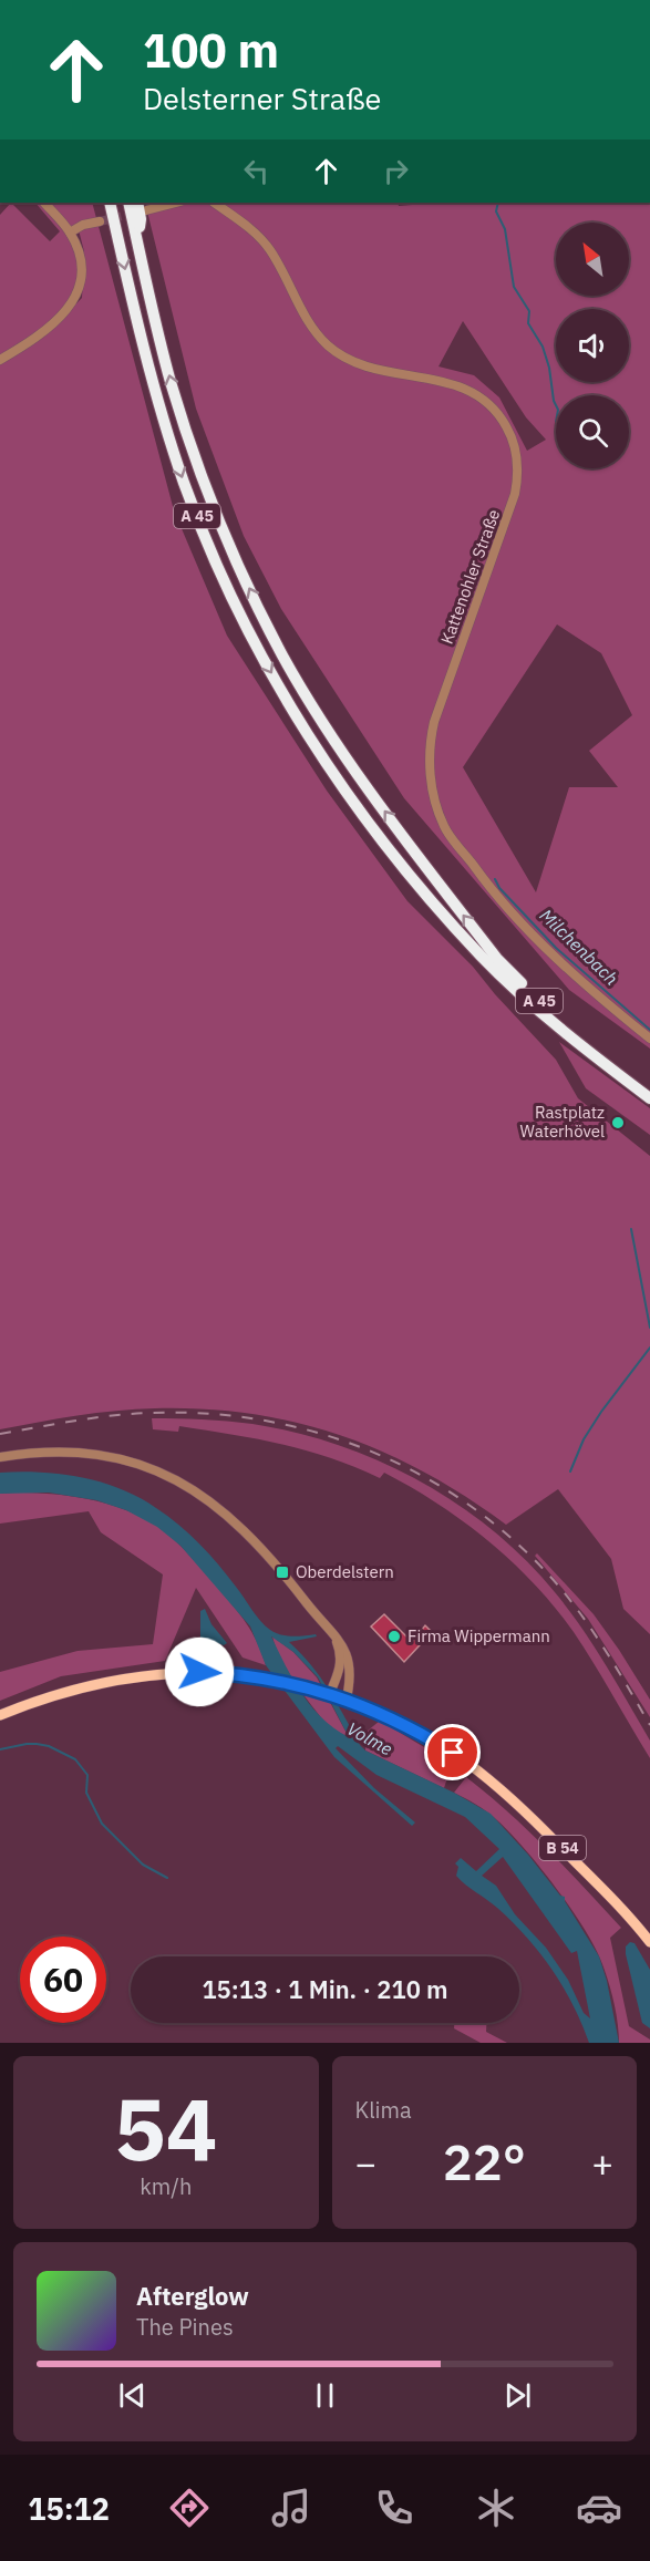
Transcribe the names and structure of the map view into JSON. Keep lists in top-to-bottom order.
{
  "streets": {
    "highway": ["A 45"],
    "main road": ["B 54"],
    "street": ["Kattenohler Straße"]
  },
  "water": ["Milchenbach", "Volme"],
  "places": {
    "other": ["Rastplatz Waterhövel", "Firma Wippermann"],
    "transit": ["Oberdelstern"]
  },
  "north": "top left",
  "page": {
    "turn": ["100 m", "Delsterner Straße"],
    "limit": "60",
    "trip": "15:13 · 1 Min. · 210 m",
    "tile": [
      ["54", "km/h"],
      "Klima"
    ],
    "heat": ["−", "22°", "+"],
    "song": ["Afterglow", "The Pines"],
    "tabs": "15:12"
  }
}
